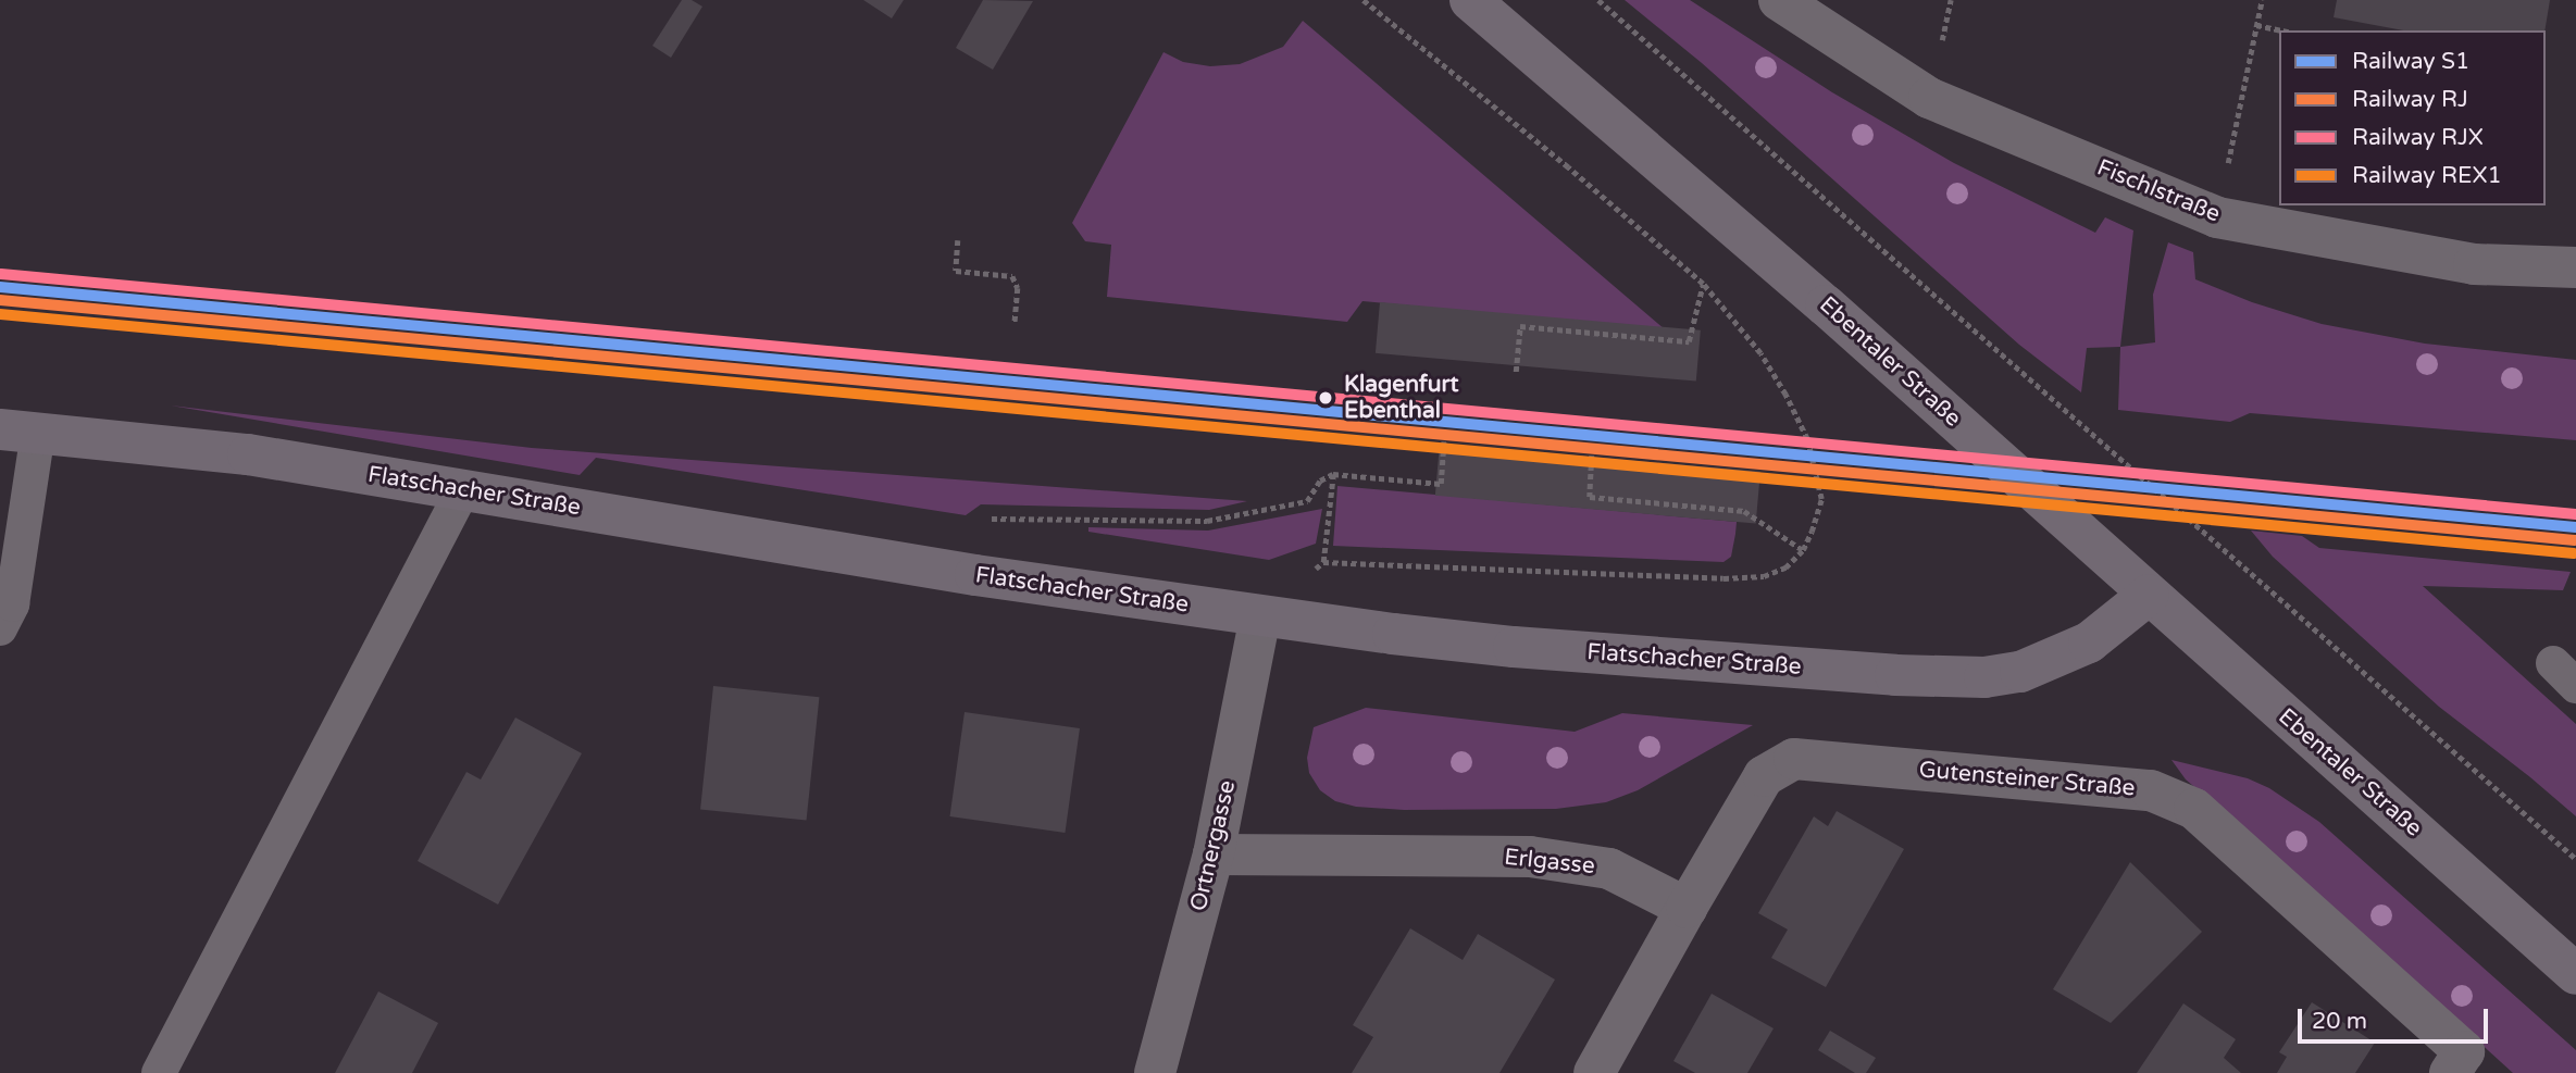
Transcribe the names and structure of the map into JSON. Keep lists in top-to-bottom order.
{
  "streets": {
    "street": [
      "Fischlstraße",
      "Ebentaler Straße",
      "Flatschacher Straße",
      "Gutensteiner Straße",
      "Ortnergasse",
      "Erlgasse"
    ]
  },
  "crossings": [
    ["Ebentaler Straße", "Flatschacher Straße"],
    ["Flatschacher Straße", "Ortnergasse"],
    ["Gutensteiner Straße", "Erlgasse"],
    ["Ortnergasse", "Erlgasse"]
  ],
  "places": ["Klagenfurt Ebenthal"],
  "lines": [
    "rail line RJX",
    "rail line S1",
    "rail line RJ",
    "rail line REX1"
  ],
  "legend": [
    "Railway S1",
    "Railway RJ",
    "Railway RJX",
    "Railway REX1"
  ],
  "scale_bar": "20 m"
}
